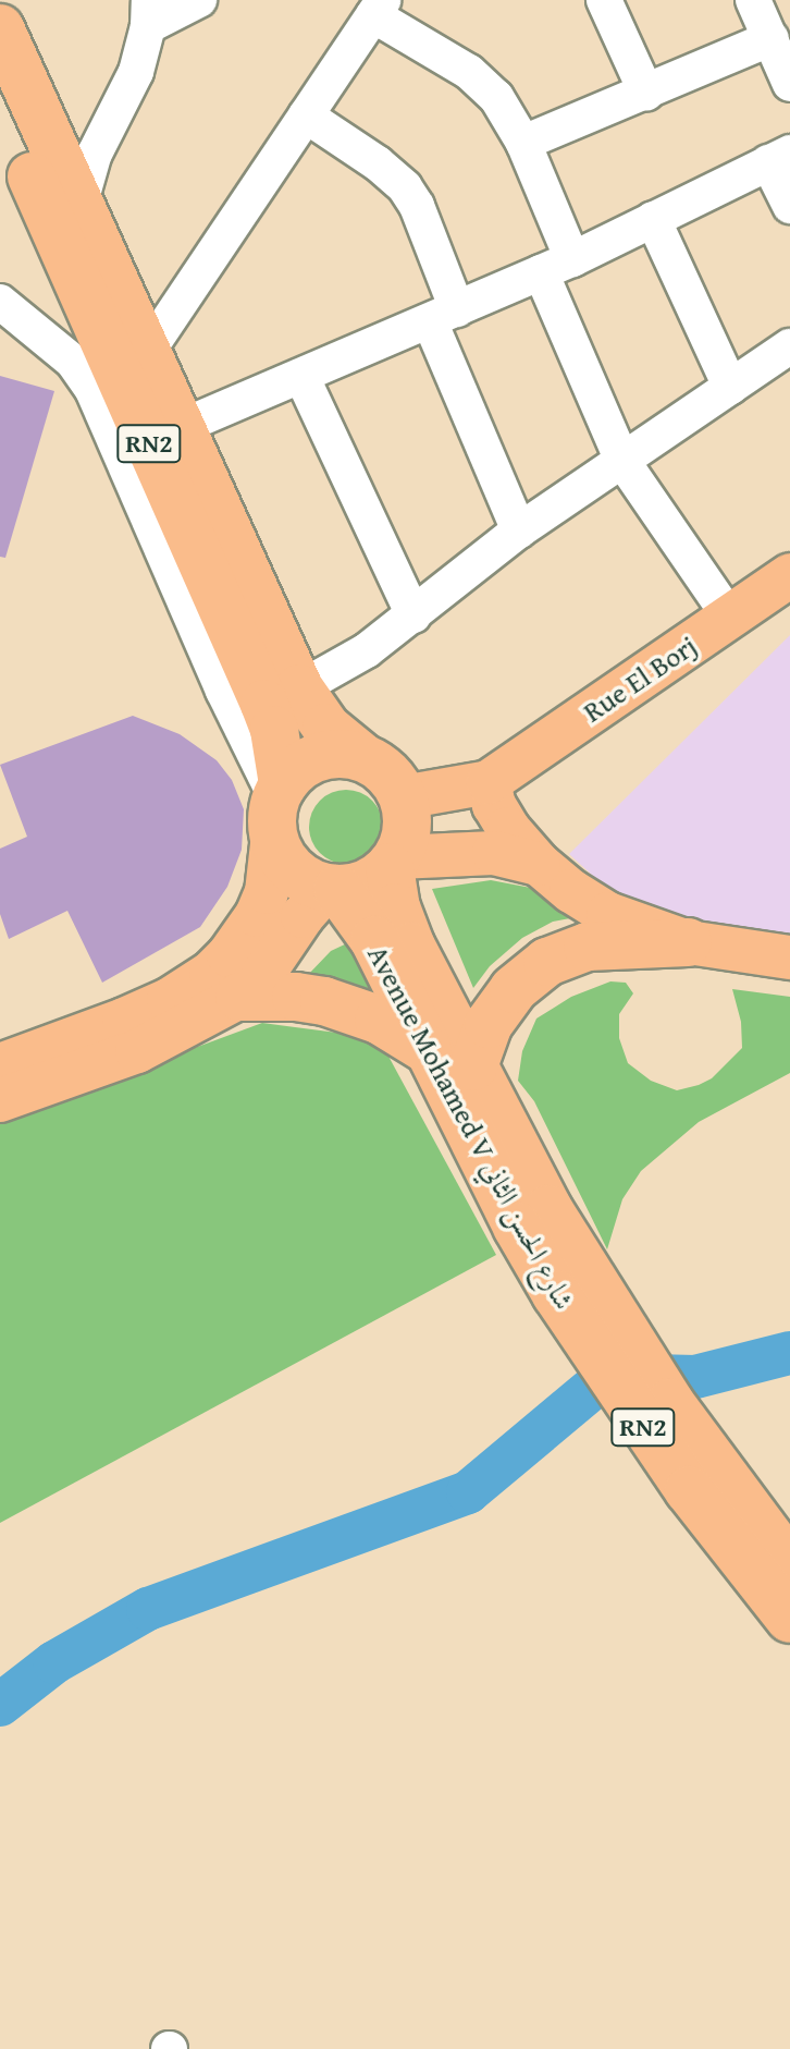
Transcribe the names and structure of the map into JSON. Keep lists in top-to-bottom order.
{
  "streets": {
    "highway": ["RN2", "Avenue Mohamed V شارع الحسن الثاني"],
    "main road": ["Rue El Borj"]
  },
  "crossings": [
    ["RN2", "Avenue Mohamed V شارع الحسن الثاني"]
  ]
}
